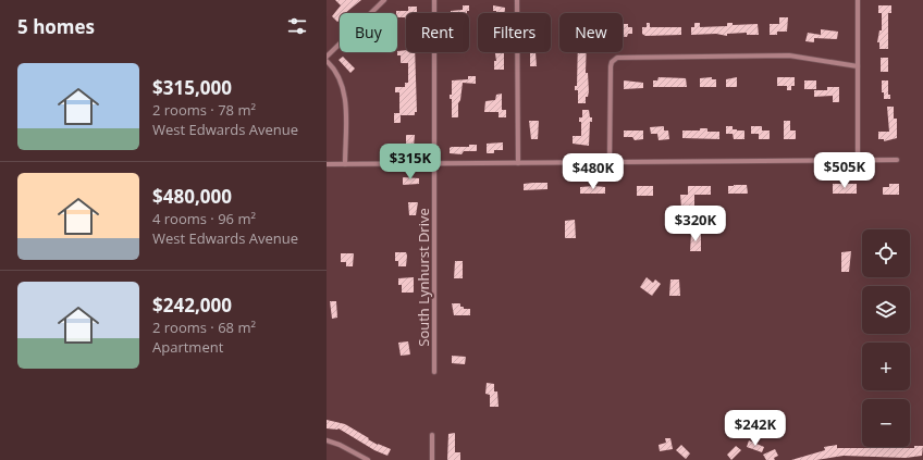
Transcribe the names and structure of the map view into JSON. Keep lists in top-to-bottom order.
{
  "streets": {
    "street": ["South Lynhurst Drive"]
  },
  "page": {
    "heading": "5 homes",
    "chip": [
      "Buy",
      "Rent",
      "Filters",
      "New"
    ],
    "list": [
      {
        "name": "$315,000",
        "note": "2 rooms · 78 m² · West Edwards Avenue"
      },
      {
        "name": "$480,000",
        "note": "4 rooms · 96 m² · West Edwards Avenue"
      },
      {
        "name": "$242,000",
        "note": "2 rooms · 68 m² · Apartment"
      }
    ],
    "price": [
      "$315K",
      "$505K",
      "$480K",
      "$320K",
      "$242K"
    ],
    "map_buttons": ["+", "−"]
  }
}
